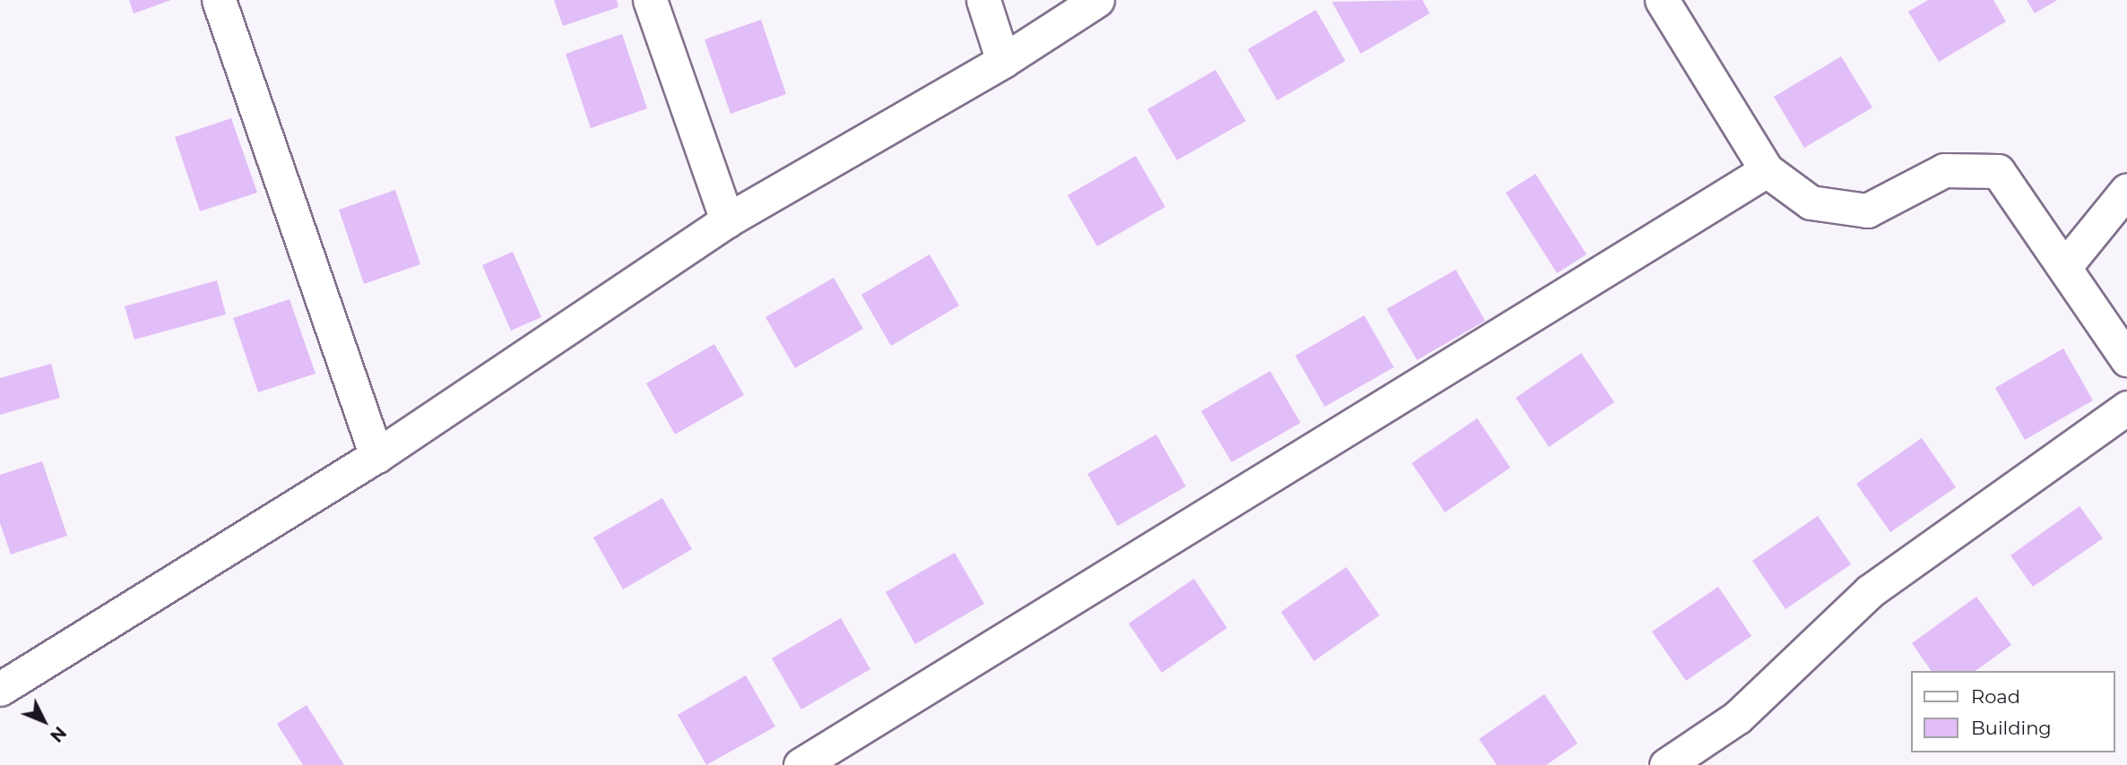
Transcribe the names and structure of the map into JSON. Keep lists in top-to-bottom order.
{
  "legend": ["Road", "Building"],
  "north": "bottom right"
}
